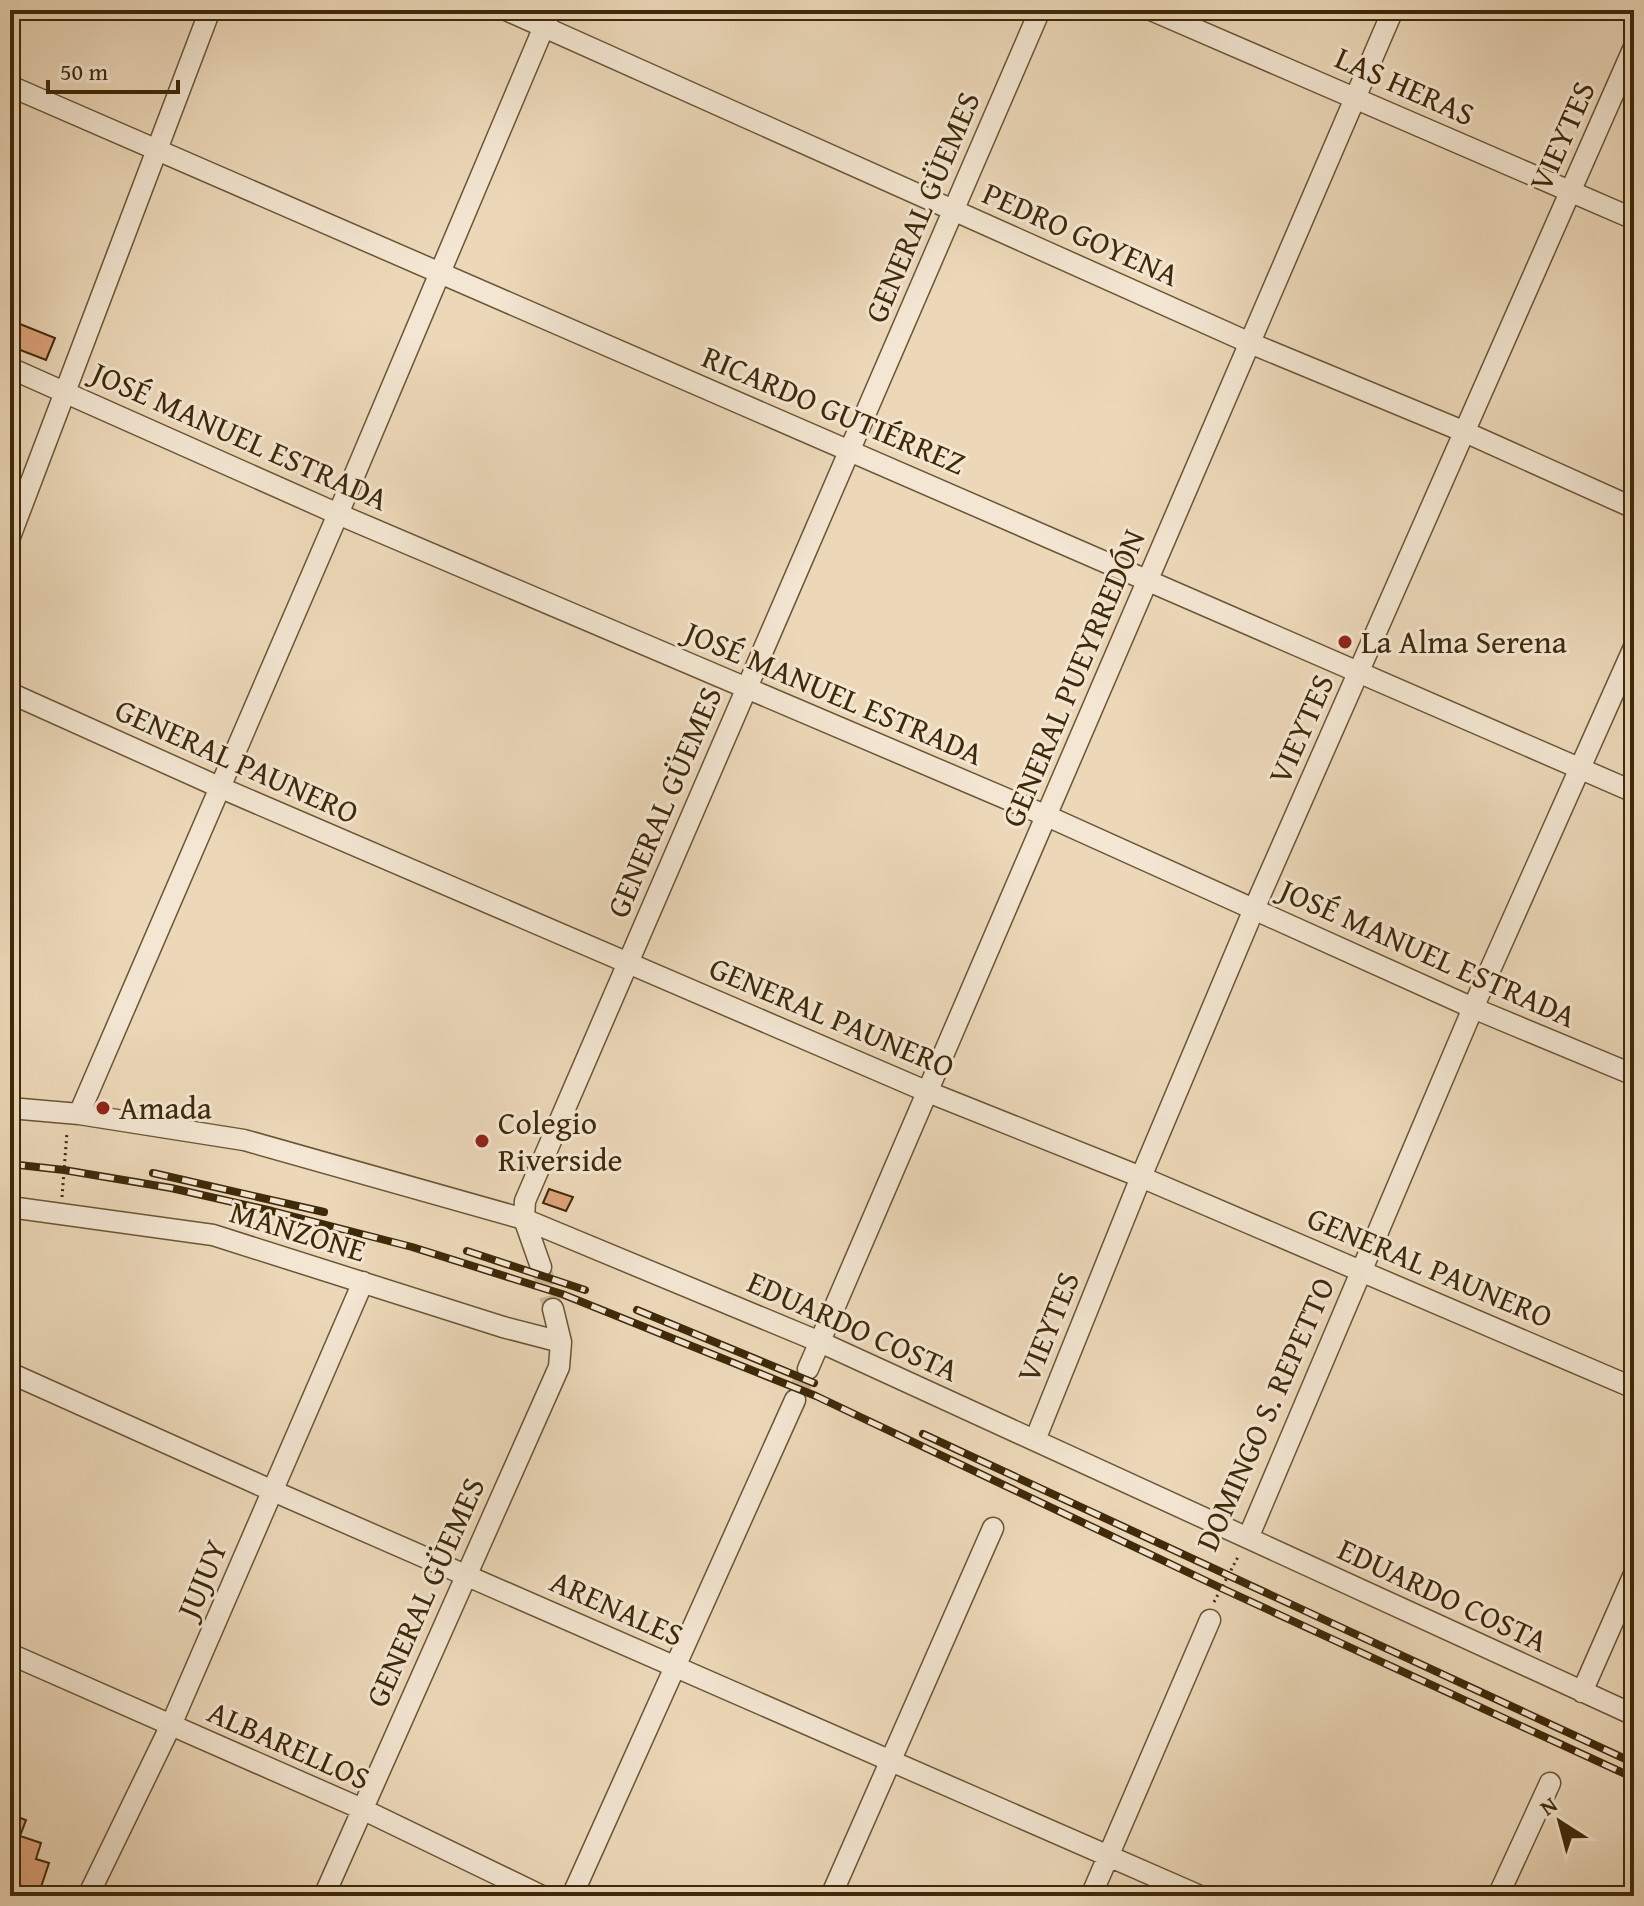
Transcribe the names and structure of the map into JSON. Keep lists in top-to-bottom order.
{
  "streets": {
    "street": [
      "LAS HERAS",
      "VIEYTES",
      "GENERAL GÜEMES",
      "PEDRO GOYENA",
      "RICARDO GUTIÉRREZ",
      "JOSÉ MANUEL ESTRADA",
      "GENERAL PUEYRREDÓN",
      "GENERAL PAUNERO",
      "MANZONE",
      "EDUARDO COSTA",
      "DOMINGO S. REPETTO",
      "JUJUY",
      "ARENALES",
      "ALBARELLOS"
    ]
  },
  "crossings": [
    ["LAS HERAS", "VIEYTES"],
    ["LAS HERAS", "GENERAL PUEYRREDÓN"],
    ["VIEYTES", "PEDRO GOYENA"],
    ["VIEYTES", "RICARDO GUTIÉRREZ"],
    ["VIEYTES", "JOSÉ MANUEL ESTRADA"],
    ["VIEYTES", "GENERAL PAUNERO"],
    ["VIEYTES", "EDUARDO COSTA"],
    ["GENERAL GÜEMES", "PEDRO GOYENA"],
    ["GENERAL GÜEMES", "RICARDO GUTIÉRREZ"],
    ["GENERAL GÜEMES", "JOSÉ MANUEL ESTRADA"],
    ["GENERAL GÜEMES", "GENERAL PAUNERO"],
    ["GENERAL GÜEMES", "MANZONE"],
    ["GENERAL GÜEMES", "EDUARDO COSTA"],
    ["GENERAL GÜEMES", "ARENALES"],
    ["GENERAL GÜEMES", "ALBARELLOS"],
    ["PEDRO GOYENA", "GENERAL PUEYRREDÓN"],
    ["RICARDO GUTIÉRREZ", "GENERAL PUEYRREDÓN"],
    ["RICARDO GUTIÉRREZ", "DOMINGO S. REPETTO"],
    ["JOSÉ MANUEL ESTRADA", "GENERAL PUEYRREDÓN"],
    ["JOSÉ MANUEL ESTRADA", "DOMINGO S. REPETTO"],
    ["GENERAL PUEYRREDÓN", "GENERAL PAUNERO"],
    ["GENERAL PUEYRREDÓN", "EDUARDO COSTA"],
    ["GENERAL PAUNERO", "DOMINGO S. REPETTO"],
    ["MANZONE", "JUJUY"],
    ["EDUARDO COSTA", "DOMINGO S. REPETTO"],
    ["JUJUY", "ARENALES"],
    ["JUJUY", "ALBARELLOS"]
  ],
  "places": ["La Alma Serena", "Amada", "Colegio Riverside"],
  "scale_bar": "50 m",
  "north": "top left"
}
